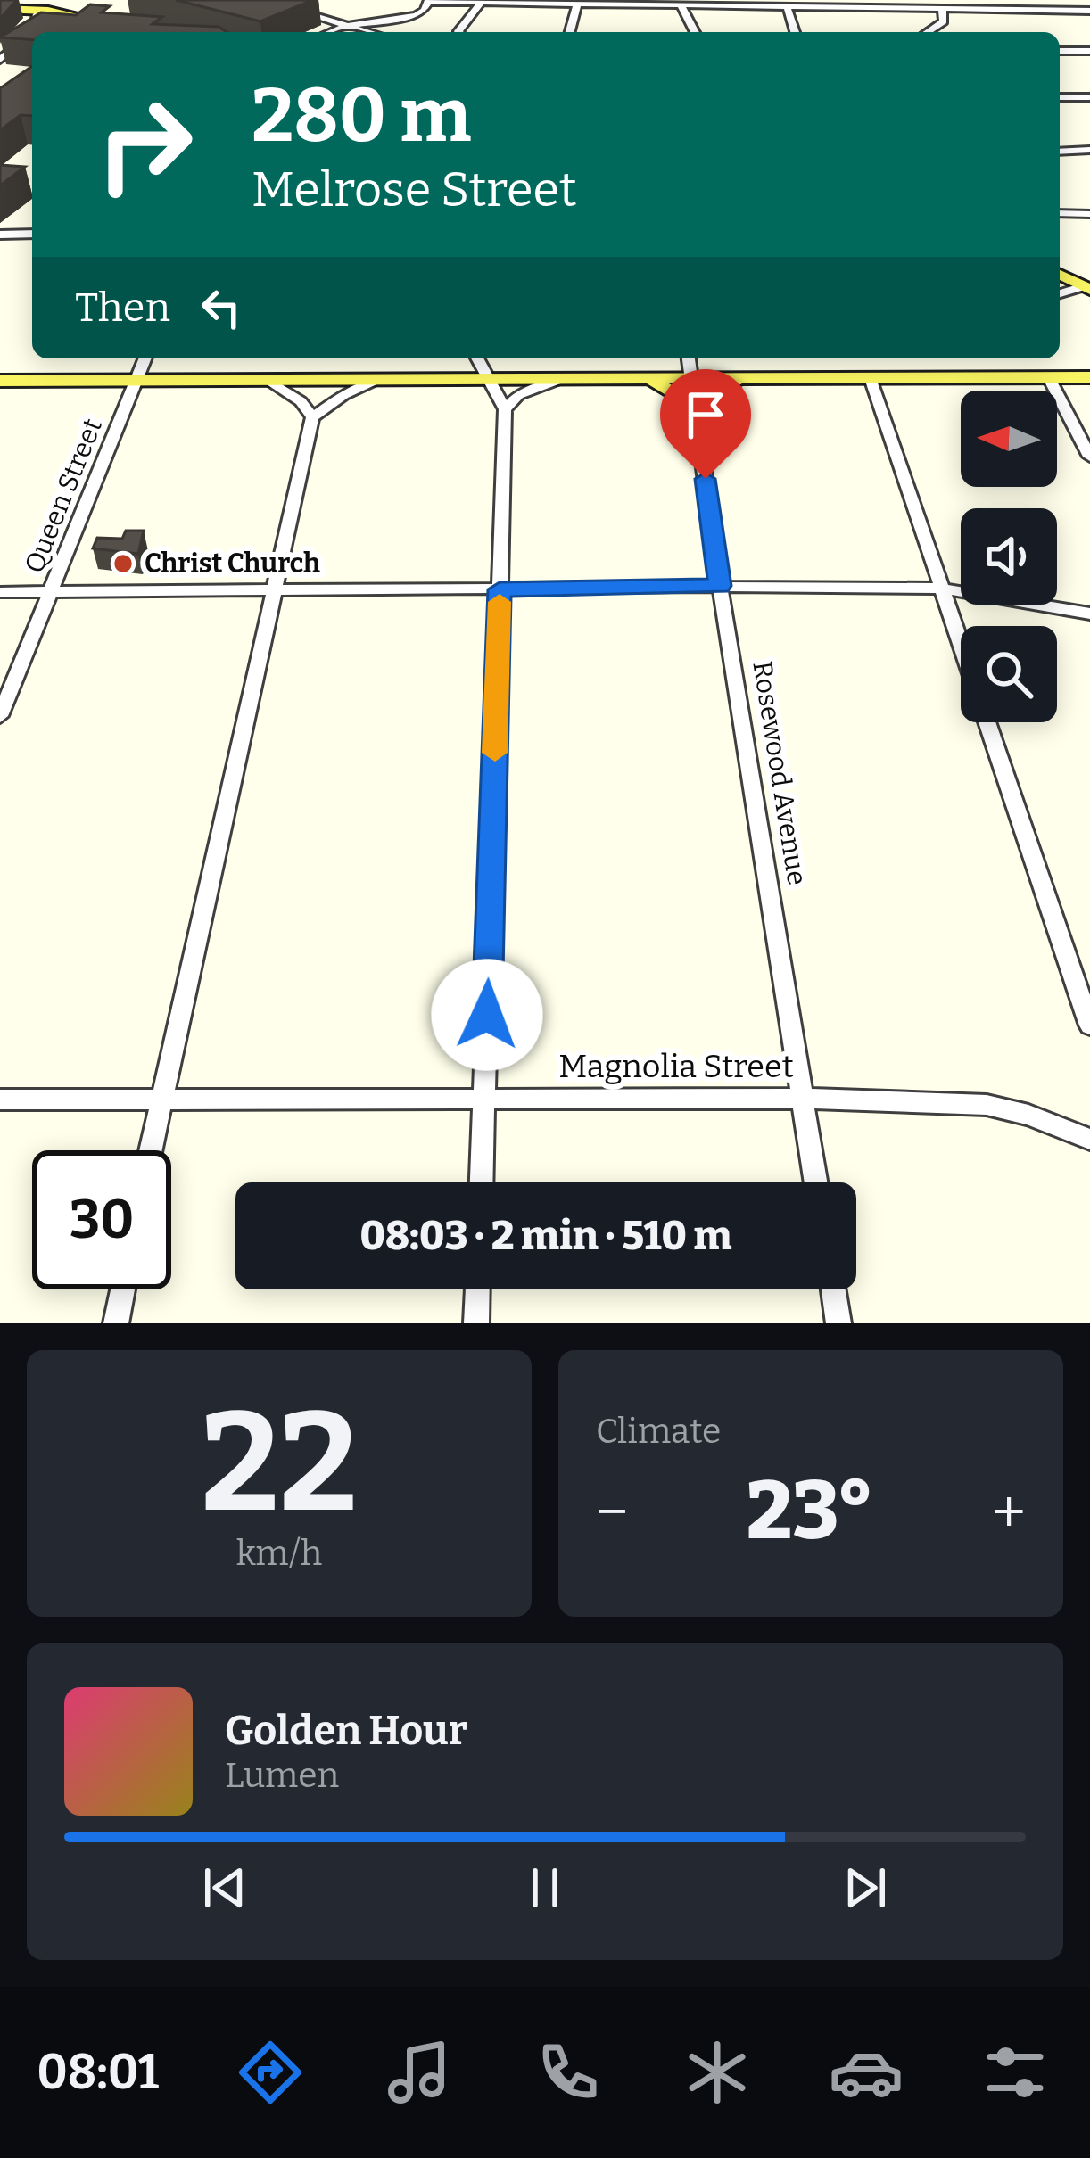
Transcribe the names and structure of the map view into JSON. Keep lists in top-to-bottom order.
{
  "streets": {
    "street": ["Queen Street", "Rosewood Avenue", "Magnolia Street"]
  },
  "crossings": [
    ["Rosewood Avenue", "Magnolia Street"]
  ],
  "places": ["Christ Church"],
  "north": "left",
  "page": {
    "turn": ["280 m", "Melrose Street"],
    "then": "Then",
    "limit": "30",
    "trip": "08:03 · 2 min · 510 m",
    "tile": [
      ["22", "km/h"],
      "Climate"
    ],
    "heat": ["−", "23°", "+"],
    "song": ["Golden Hour", "Lumen"],
    "tabs": "08:01"
  }
}
